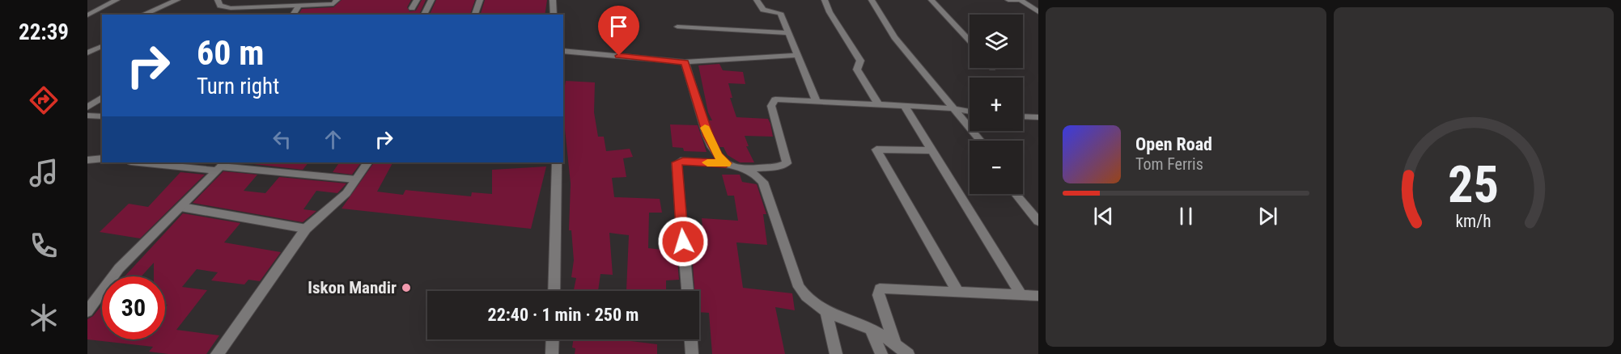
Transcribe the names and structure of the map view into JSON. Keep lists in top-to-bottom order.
{
  "places": ["Iskon Mandir"],
  "page": {
    "tabs": "22:39",
    "map_buttons": ["+", "−"],
    "turn": ["60 m", "Turn right"],
    "song": ["Open Road", "Tom Ferris"],
    "limit": "30",
    "trip": "22:40 · 1 min · 250 m",
    "gauge": ["25", "km/h"]
  }
}
